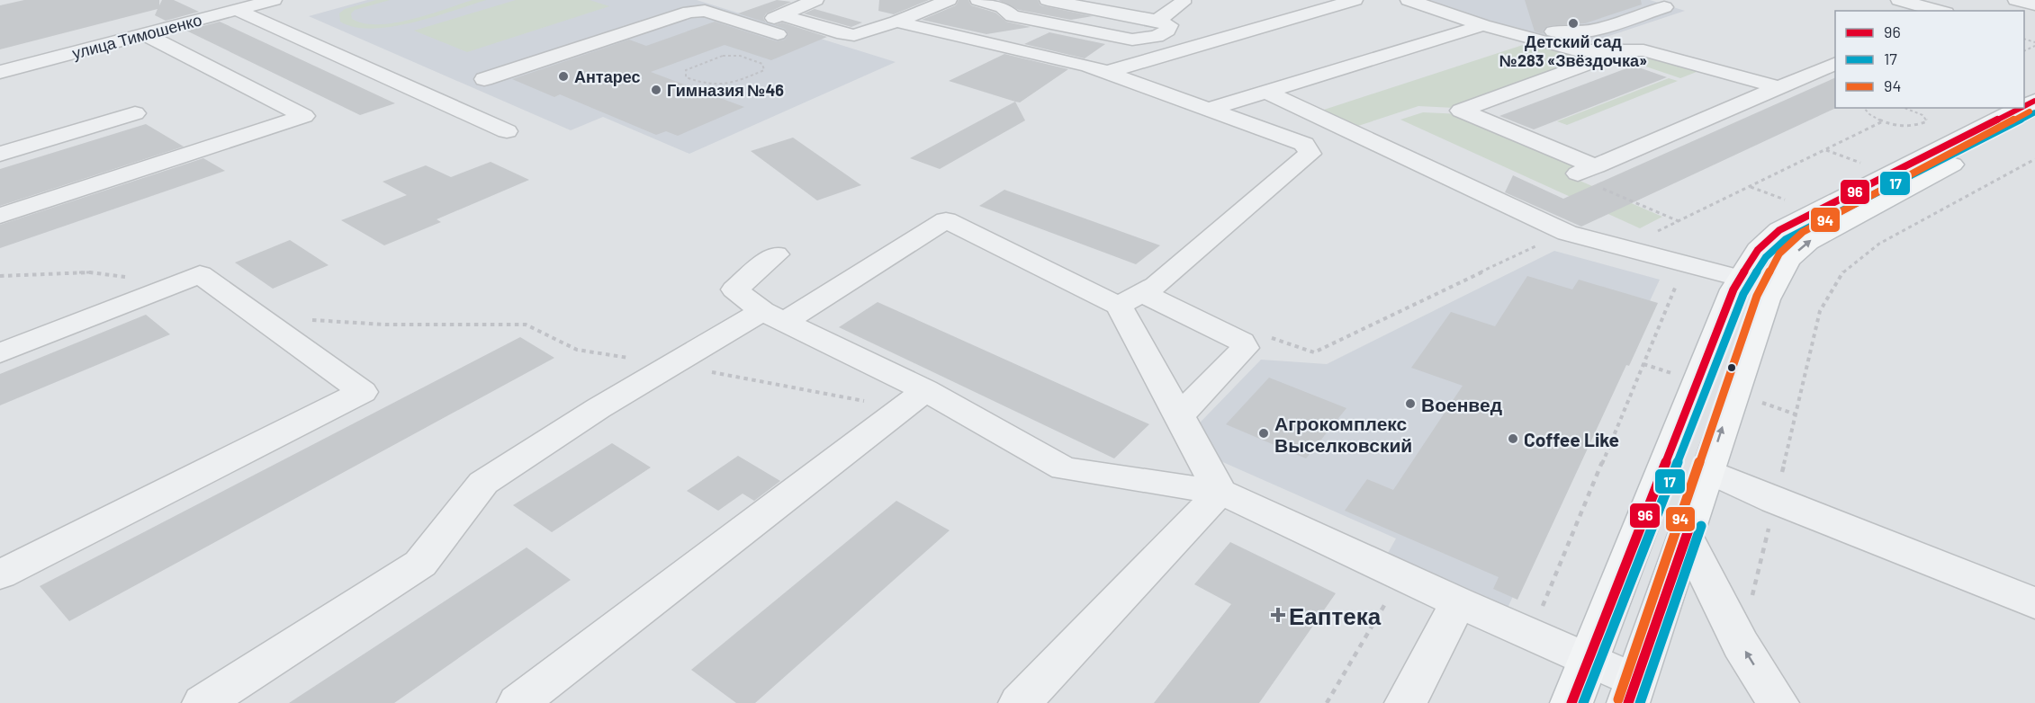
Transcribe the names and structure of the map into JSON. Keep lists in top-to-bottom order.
{
  "streets": {
    "street": ["улица Тимошенко"]
  },
  "places": {
    "other": [
      "Детский сад №283 «Звёздочка»",
      "Антарес",
      "Гимназия №46",
      "Военвед",
      "Агрокомплекс Выселковский",
      "Coffee Like"
    ],
    "health": ["Еаптека"]
  },
  "lines": ["transit line 96", "transit line 94", "transit line 17"],
  "legend": ["96", "17", "94"]
}
